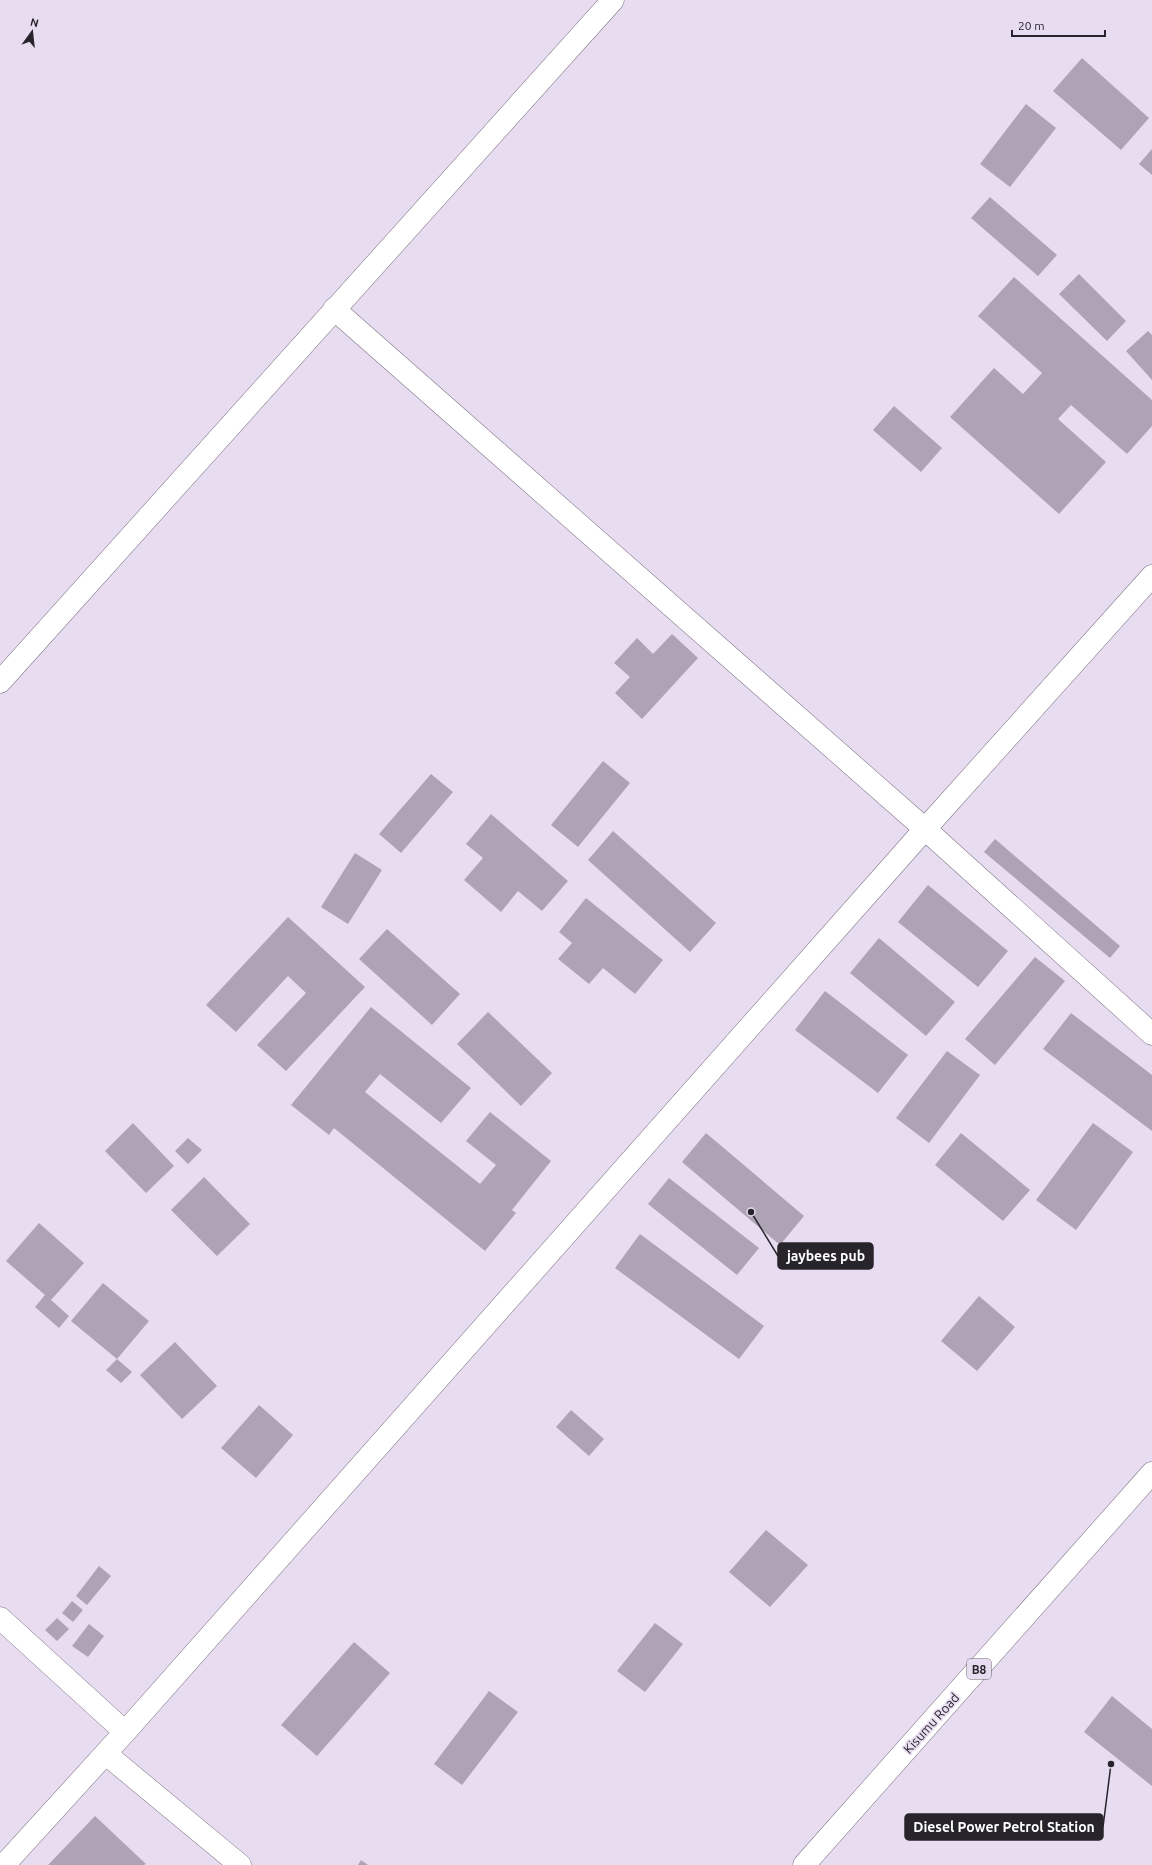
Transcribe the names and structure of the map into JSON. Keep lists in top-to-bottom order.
{
  "streets": {
    "main road": ["B8", "Kisumu Road"]
  },
  "places": ["jaybees pub", "Diesel Power Petrol Station"],
  "scale_bar": "20 m",
  "north": "top"
}
